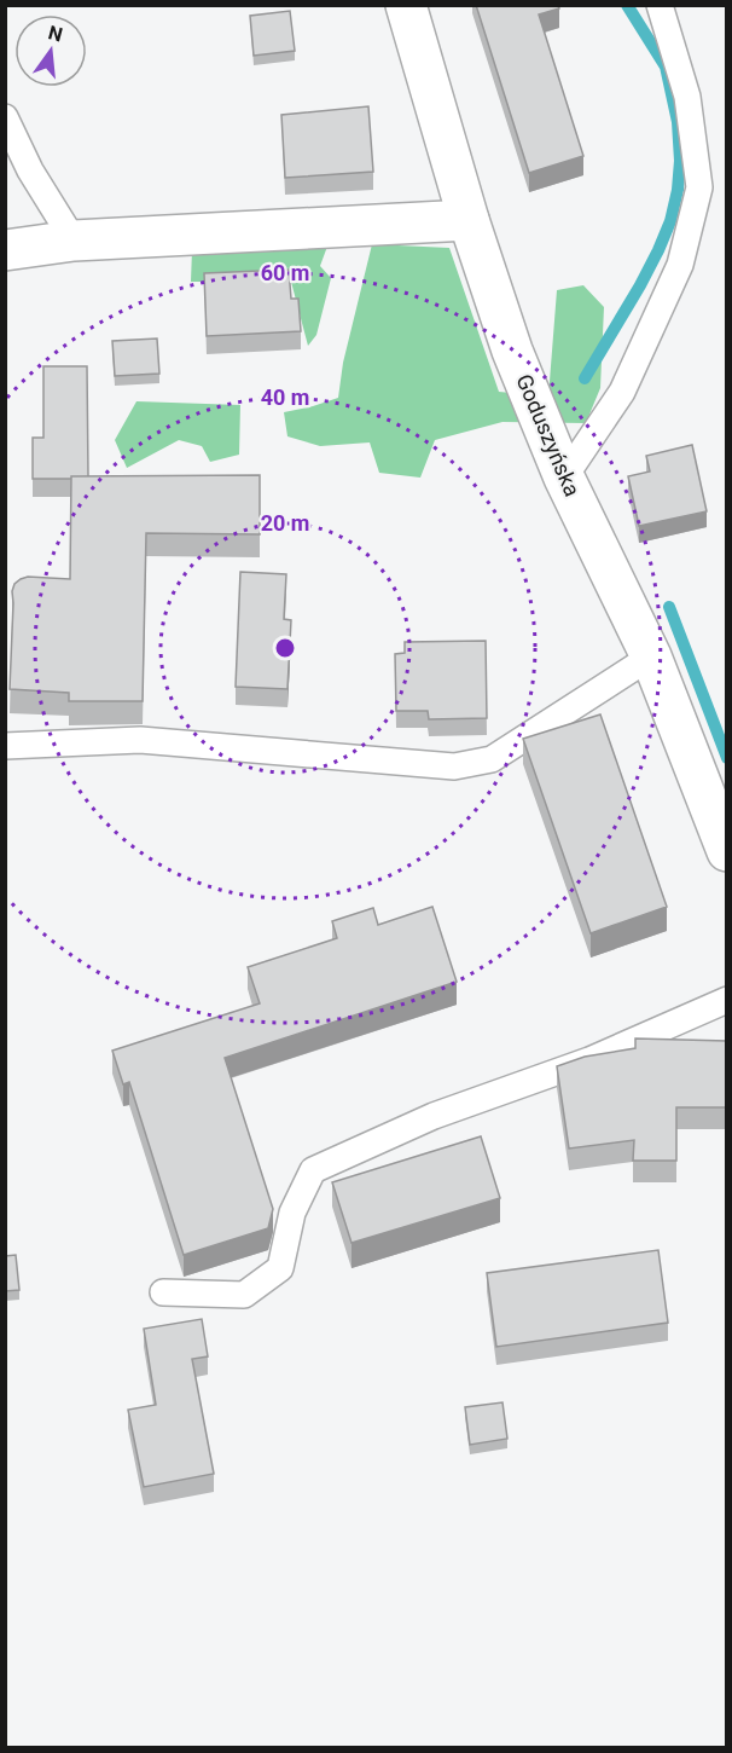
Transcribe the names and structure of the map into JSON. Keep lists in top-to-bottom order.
{
  "streets": {
    "street": ["Goduszyńska"]
  },
  "north": "top",
  "rings": ["60 m", "40 m", "20 m"]
}
